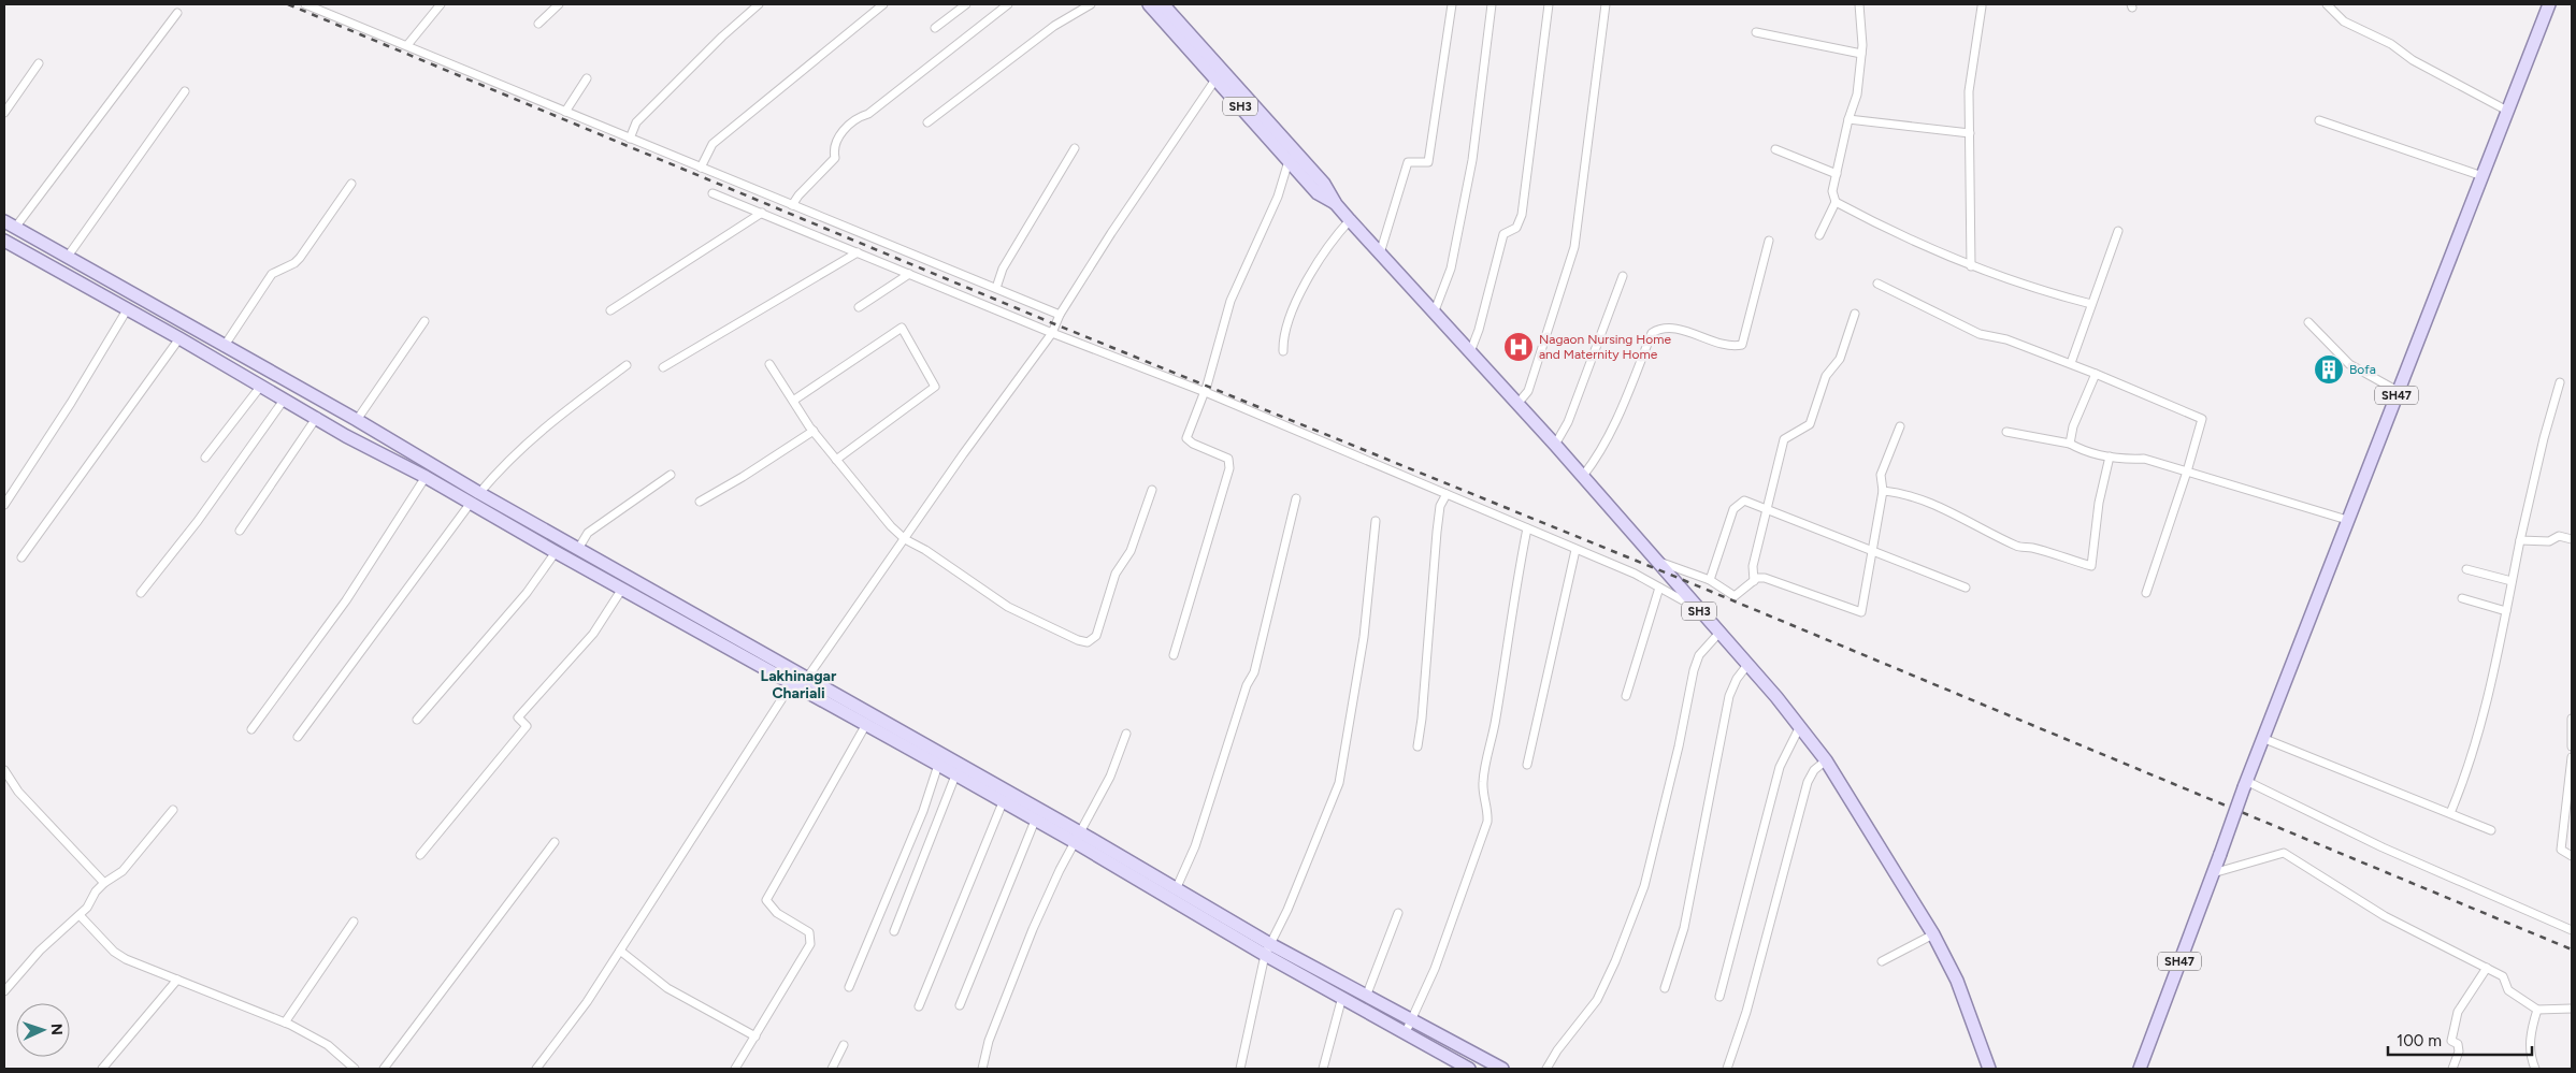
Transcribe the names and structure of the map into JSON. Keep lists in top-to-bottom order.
{
  "streets": {
    "main road": ["SH3", "SH47"]
  },
  "districts": ["Lakhinagar Chariali"],
  "places": {
    "hospital": ["Nagaon Nursing Home and Maternity Home"],
    "building": ["Bofa"]
  },
  "scale_bar": "100 m",
  "north": "right"
}
